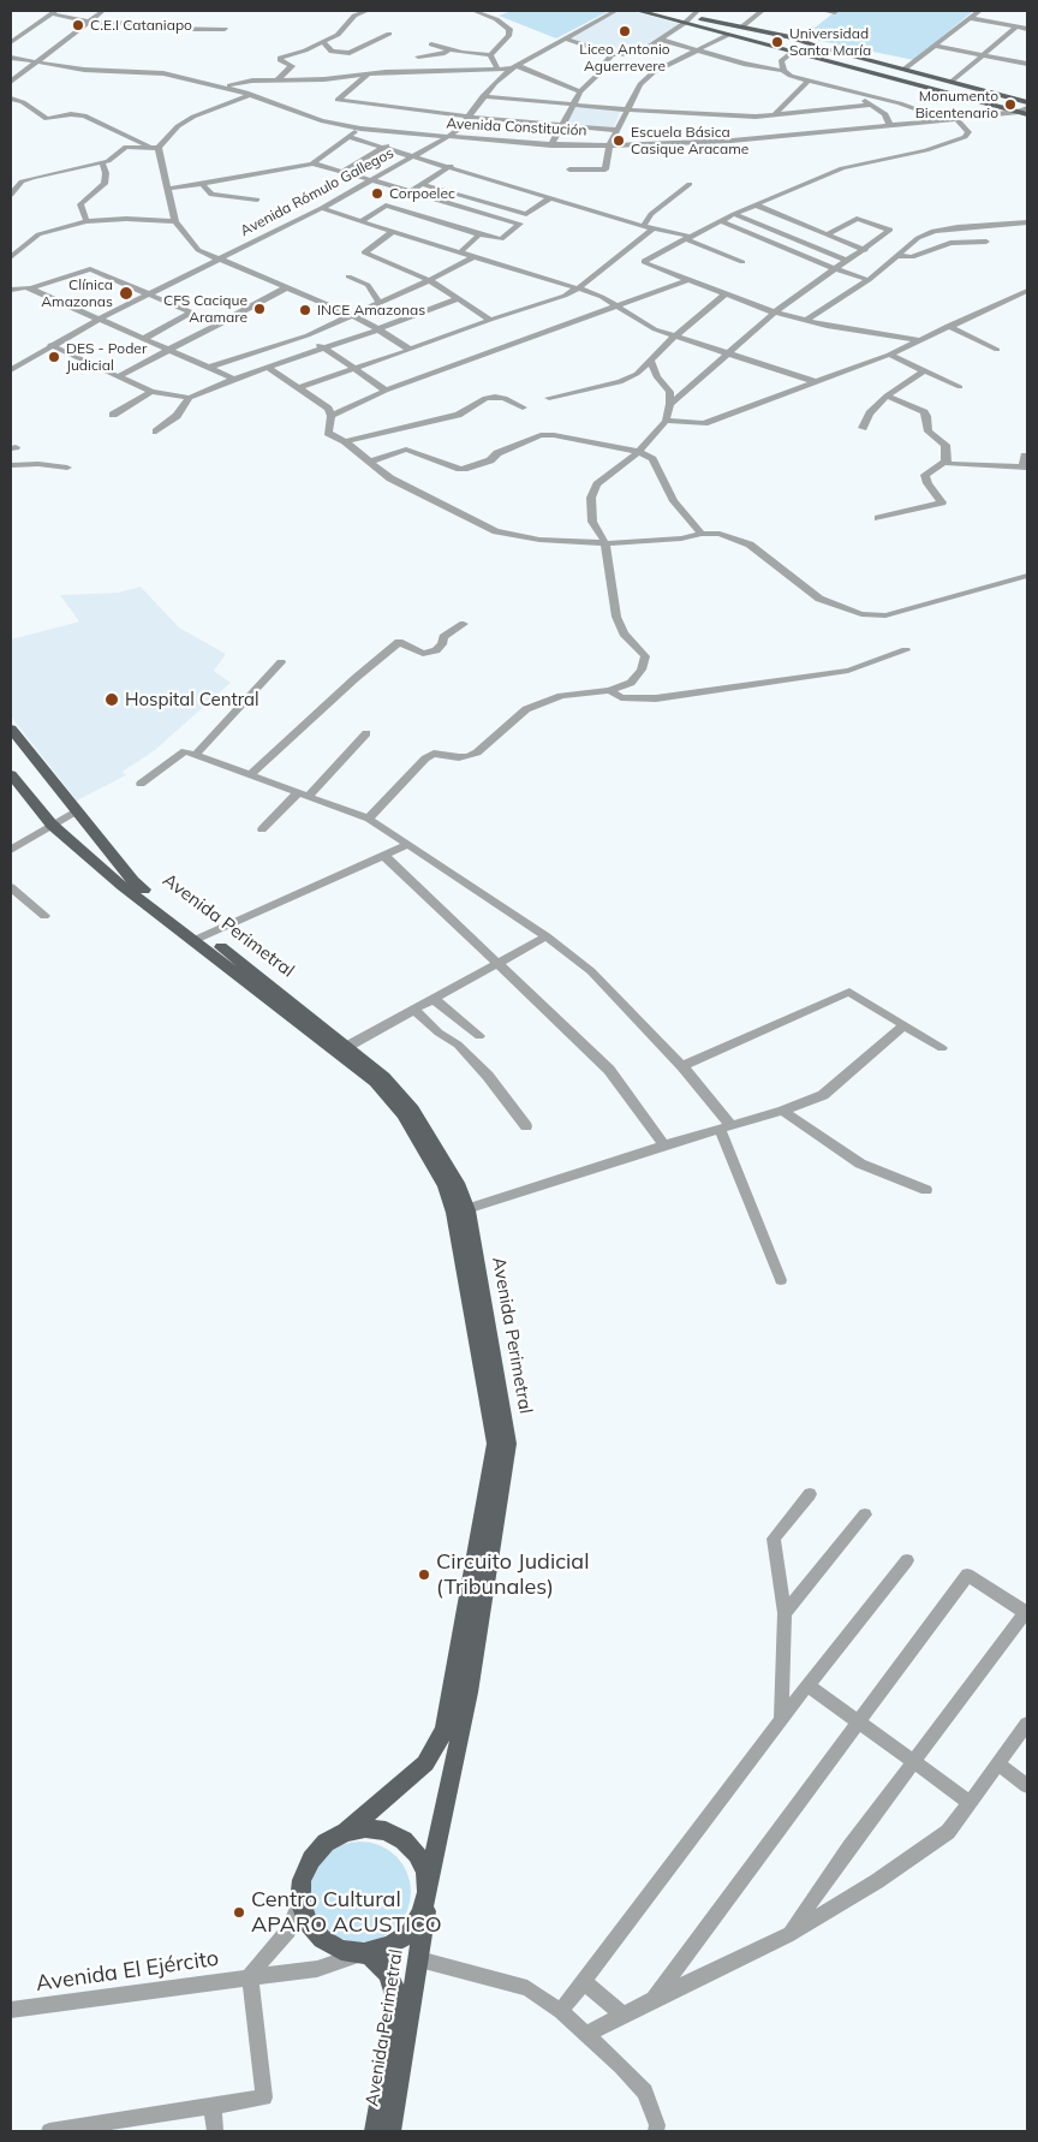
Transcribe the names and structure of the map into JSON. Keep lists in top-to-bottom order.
{
  "streets": {
    "main road": ["Avenida Perimetral"],
    "street": ["Avenida Constitución", "Avenida Rómulo Gallegos", "Avenida El Ejército"]
  },
  "crossings": [
    ["Avenida Constitución", "Avenida Rómulo Gallegos"],
    ["Avenida Perimetral", "Avenida El Ejército"]
  ],
  "places": [
    "C.E.I Cataniapo",
    "Liceo Antonio Aguerrevere",
    "Universidad Santa María",
    "Monumento Bicentenario",
    "Escuela Básica Casique Aracame",
    "Corpoelec",
    "Clínica Amazonas",
    "CFS Cacique Aramare",
    "INCE Amazonas",
    "DES - Poder Judicial",
    "Hospital Central",
    "Circuito Judicial (Tribunales)",
    "Centro Cultural APARO ACUSTICO"
  ]
}
